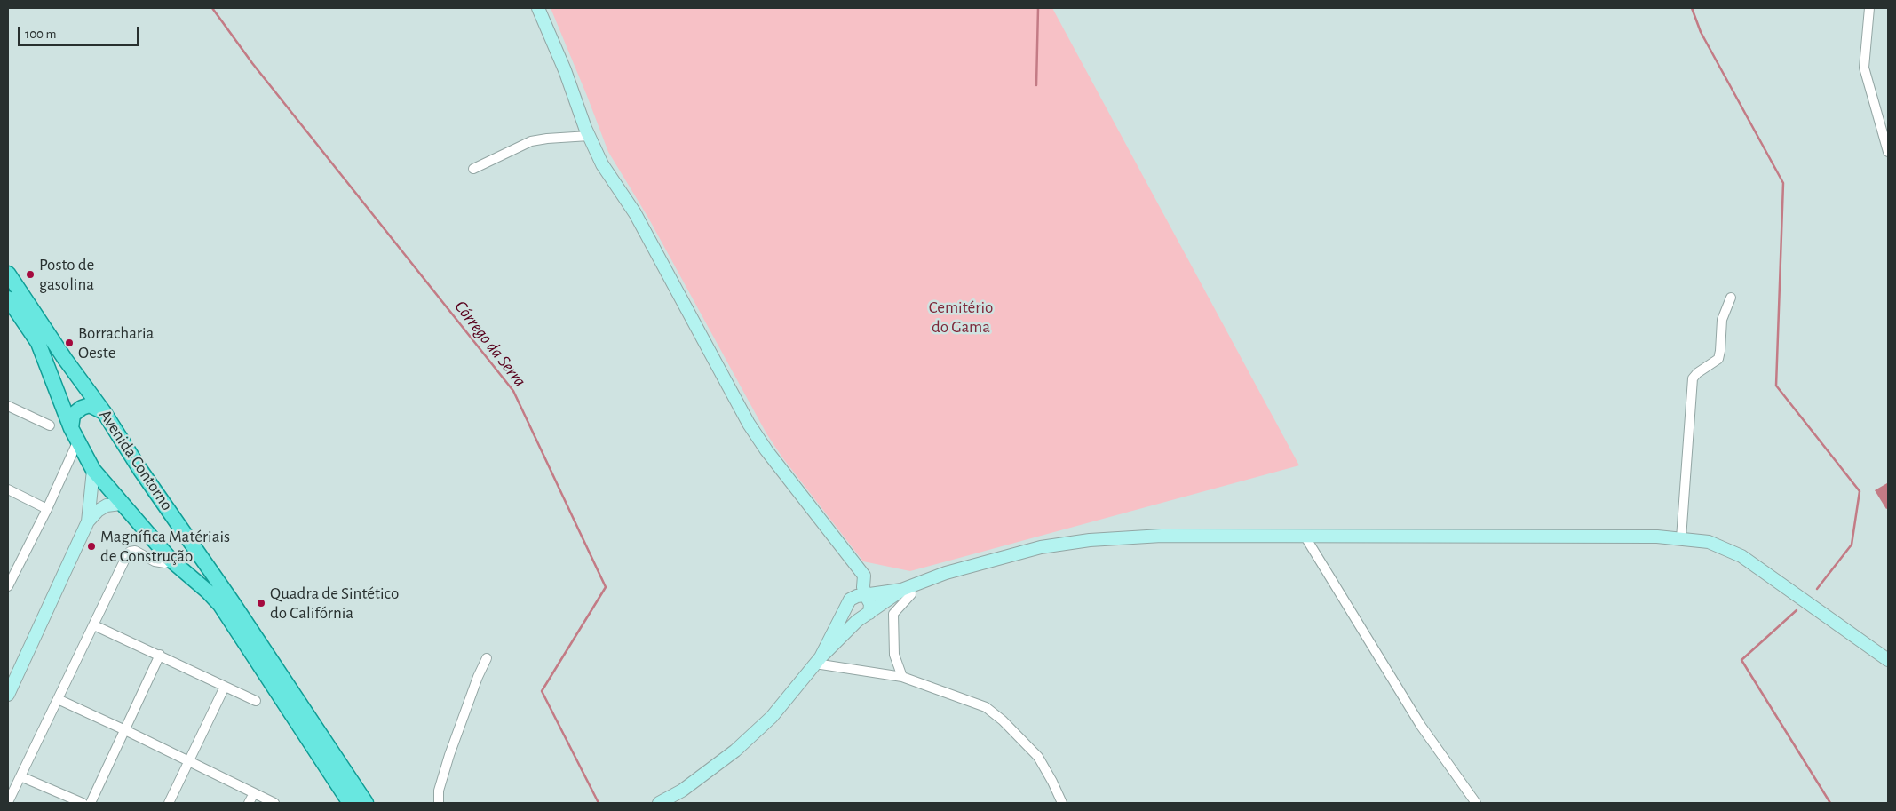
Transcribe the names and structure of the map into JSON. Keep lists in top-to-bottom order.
{
  "streets": {
    "main road": ["Avenida Contorno"]
  },
  "water": ["Córrego da Serra"],
  "parks": ["Cemitério do Gama"],
  "places": [
    "Posto de gasolina",
    "Borracharia Oeste",
    "Magnífica Matériais de Construção",
    "Quadra de Sintético do Califórnia"
  ],
  "scale_bar": "100 m"
}
